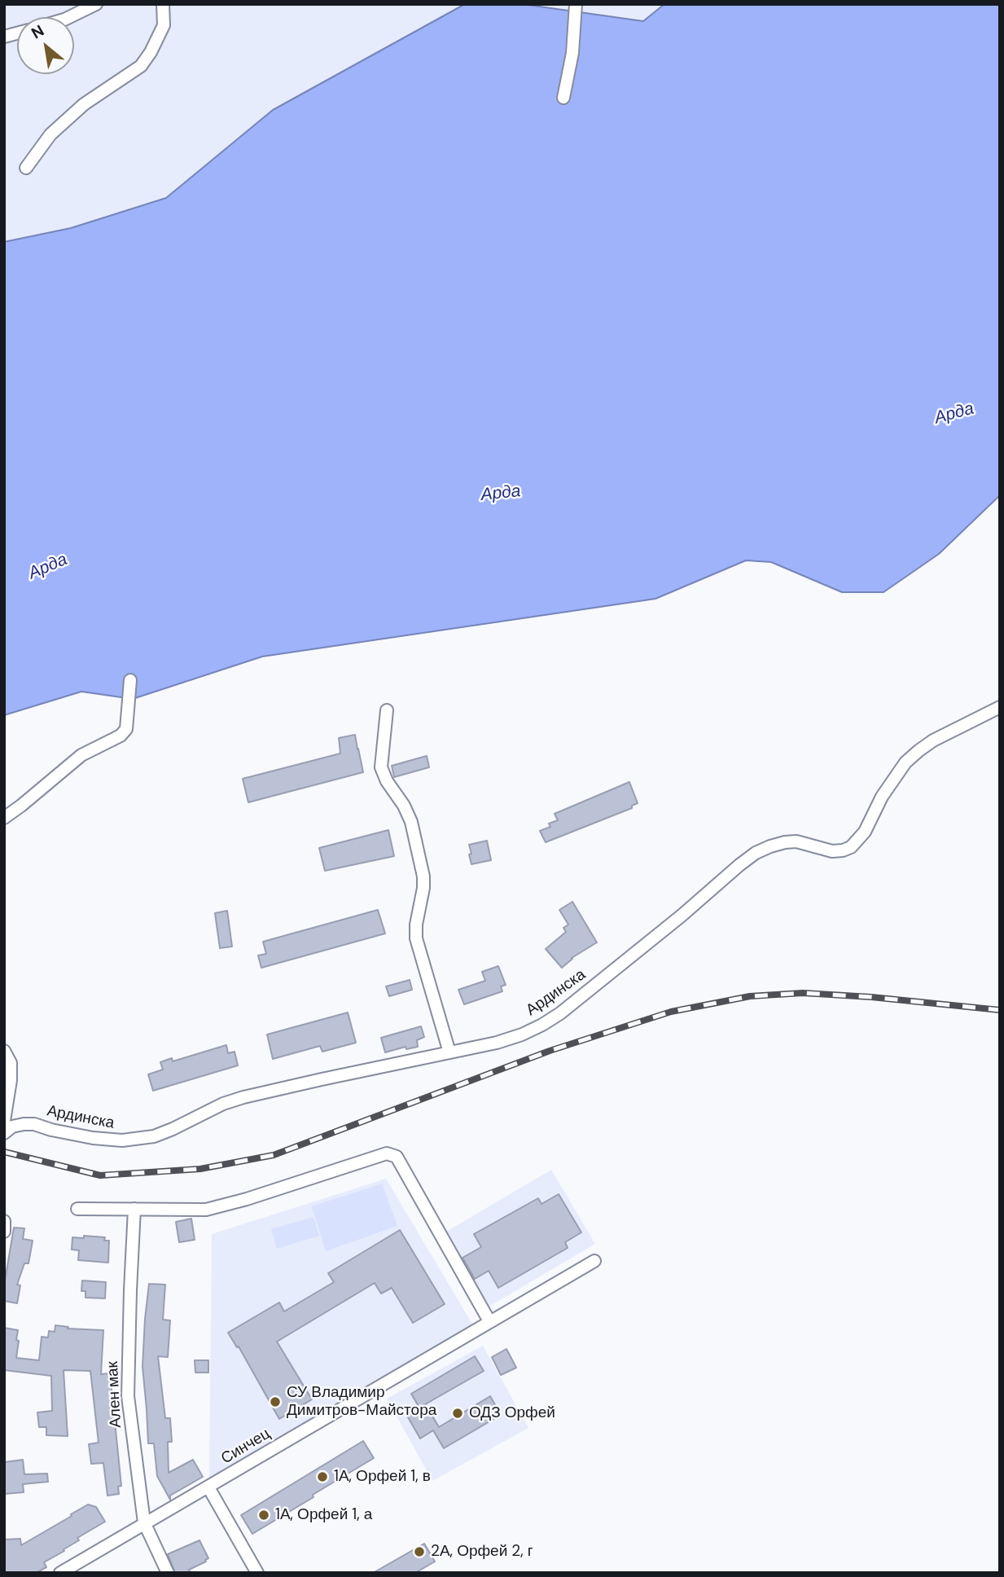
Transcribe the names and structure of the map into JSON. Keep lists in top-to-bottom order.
{
  "streets": {
    "street": ["Ардинска", "Ален мак", "Синчец"]
  },
  "crossings": [
    ["Ален мак", "Синчец"]
  ],
  "water": ["Арда"],
  "places": [
    "СУ Владимир Димитров-Майстора",
    "ОДЗ Орфей",
    "1А, Орфей 1, в",
    "1А, Орфей 1, а",
    "2А, Орфей 2, г"
  ],
  "north": "top left"
}
